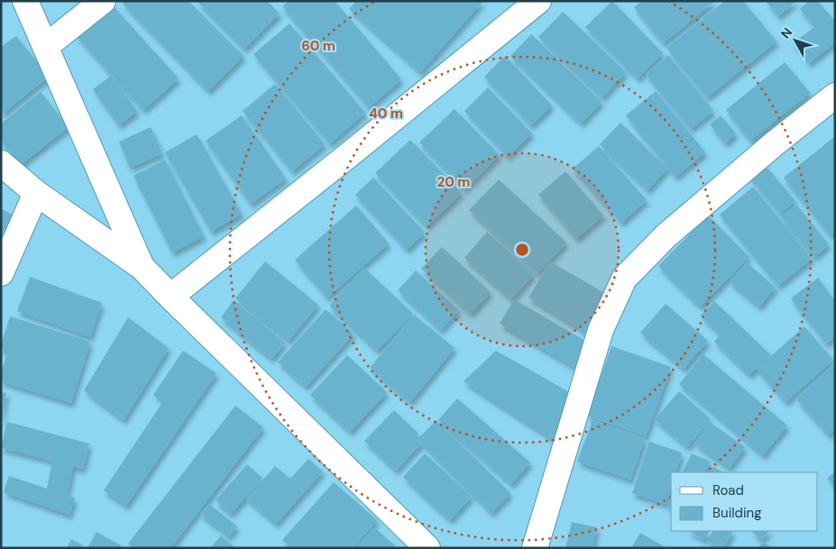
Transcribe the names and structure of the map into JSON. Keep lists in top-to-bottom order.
{
  "legend": ["Road", "Building"],
  "north": "top left",
  "rings": ["60 m", "40 m", "20 m"]
}
